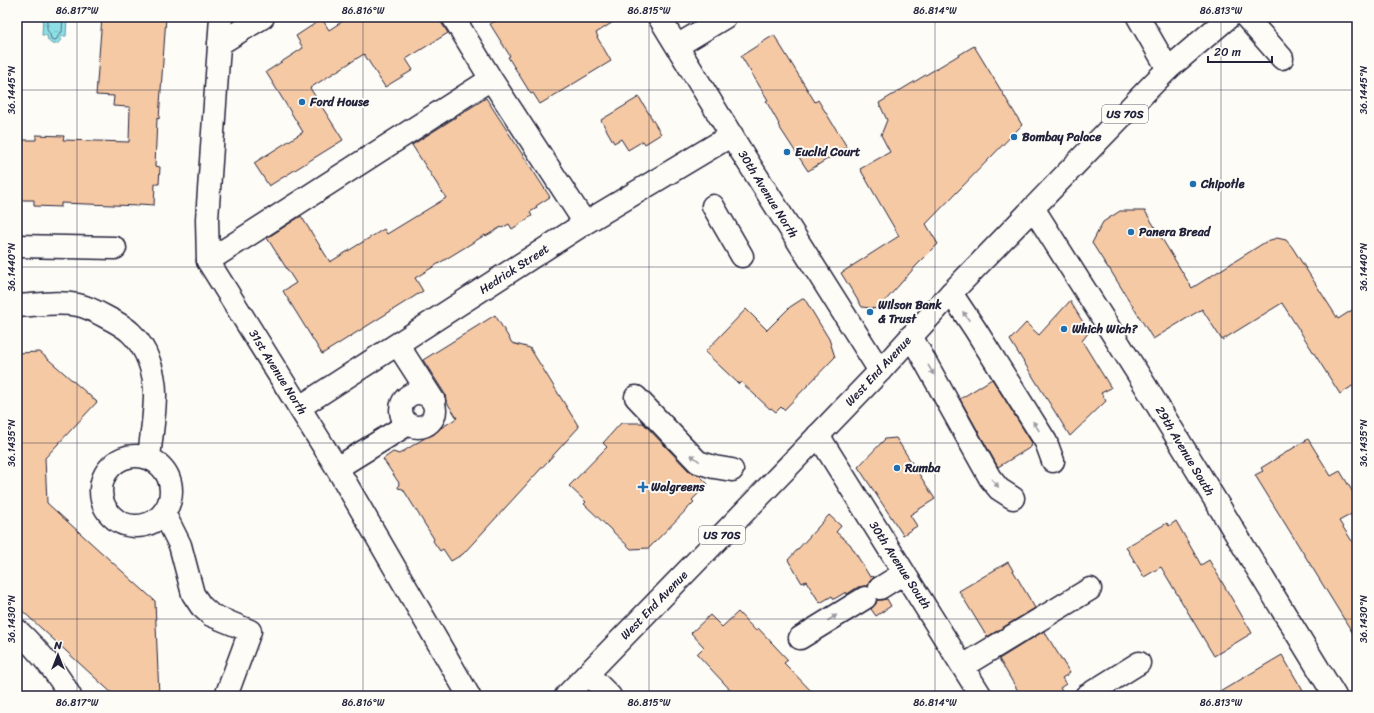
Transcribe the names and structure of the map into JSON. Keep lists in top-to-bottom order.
{
  "streets": {
    "street": [
      "US 70S",
      "30th Avenue North",
      "Hedrick Street",
      "West End Avenue",
      "31st Avenue North",
      "29th Avenue South",
      "30th Avenue South"
    ]
  },
  "crossings": [
    ["30th Avenue North", "Hedrick Street"],
    ["30th Avenue North", "West End Avenue"],
    ["Hedrick Street", "31st Avenue North"],
    ["West End Avenue", "29th Avenue South"],
    ["West End Avenue", "30th Avenue South"]
  ],
  "places": {
    "other": [
      "Ford House",
      "Bombay Palace",
      "Euclid Court",
      "Chipotle",
      "Panera Bread",
      "Wilson Bank & Trust",
      "Which Wich?",
      "Rumba"
    ],
    "health": ["Walgreens"]
  },
  "scale_bar": "20 m",
  "north": "top",
  "coordinates": [
    "86.817°W",
    "86.816°W",
    "86.815°W",
    "86.814°W",
    "86.813°W",
    "36.1445°N",
    "36.1440°N",
    "36.1435°N",
    "36.1430°N"
  ]
}
